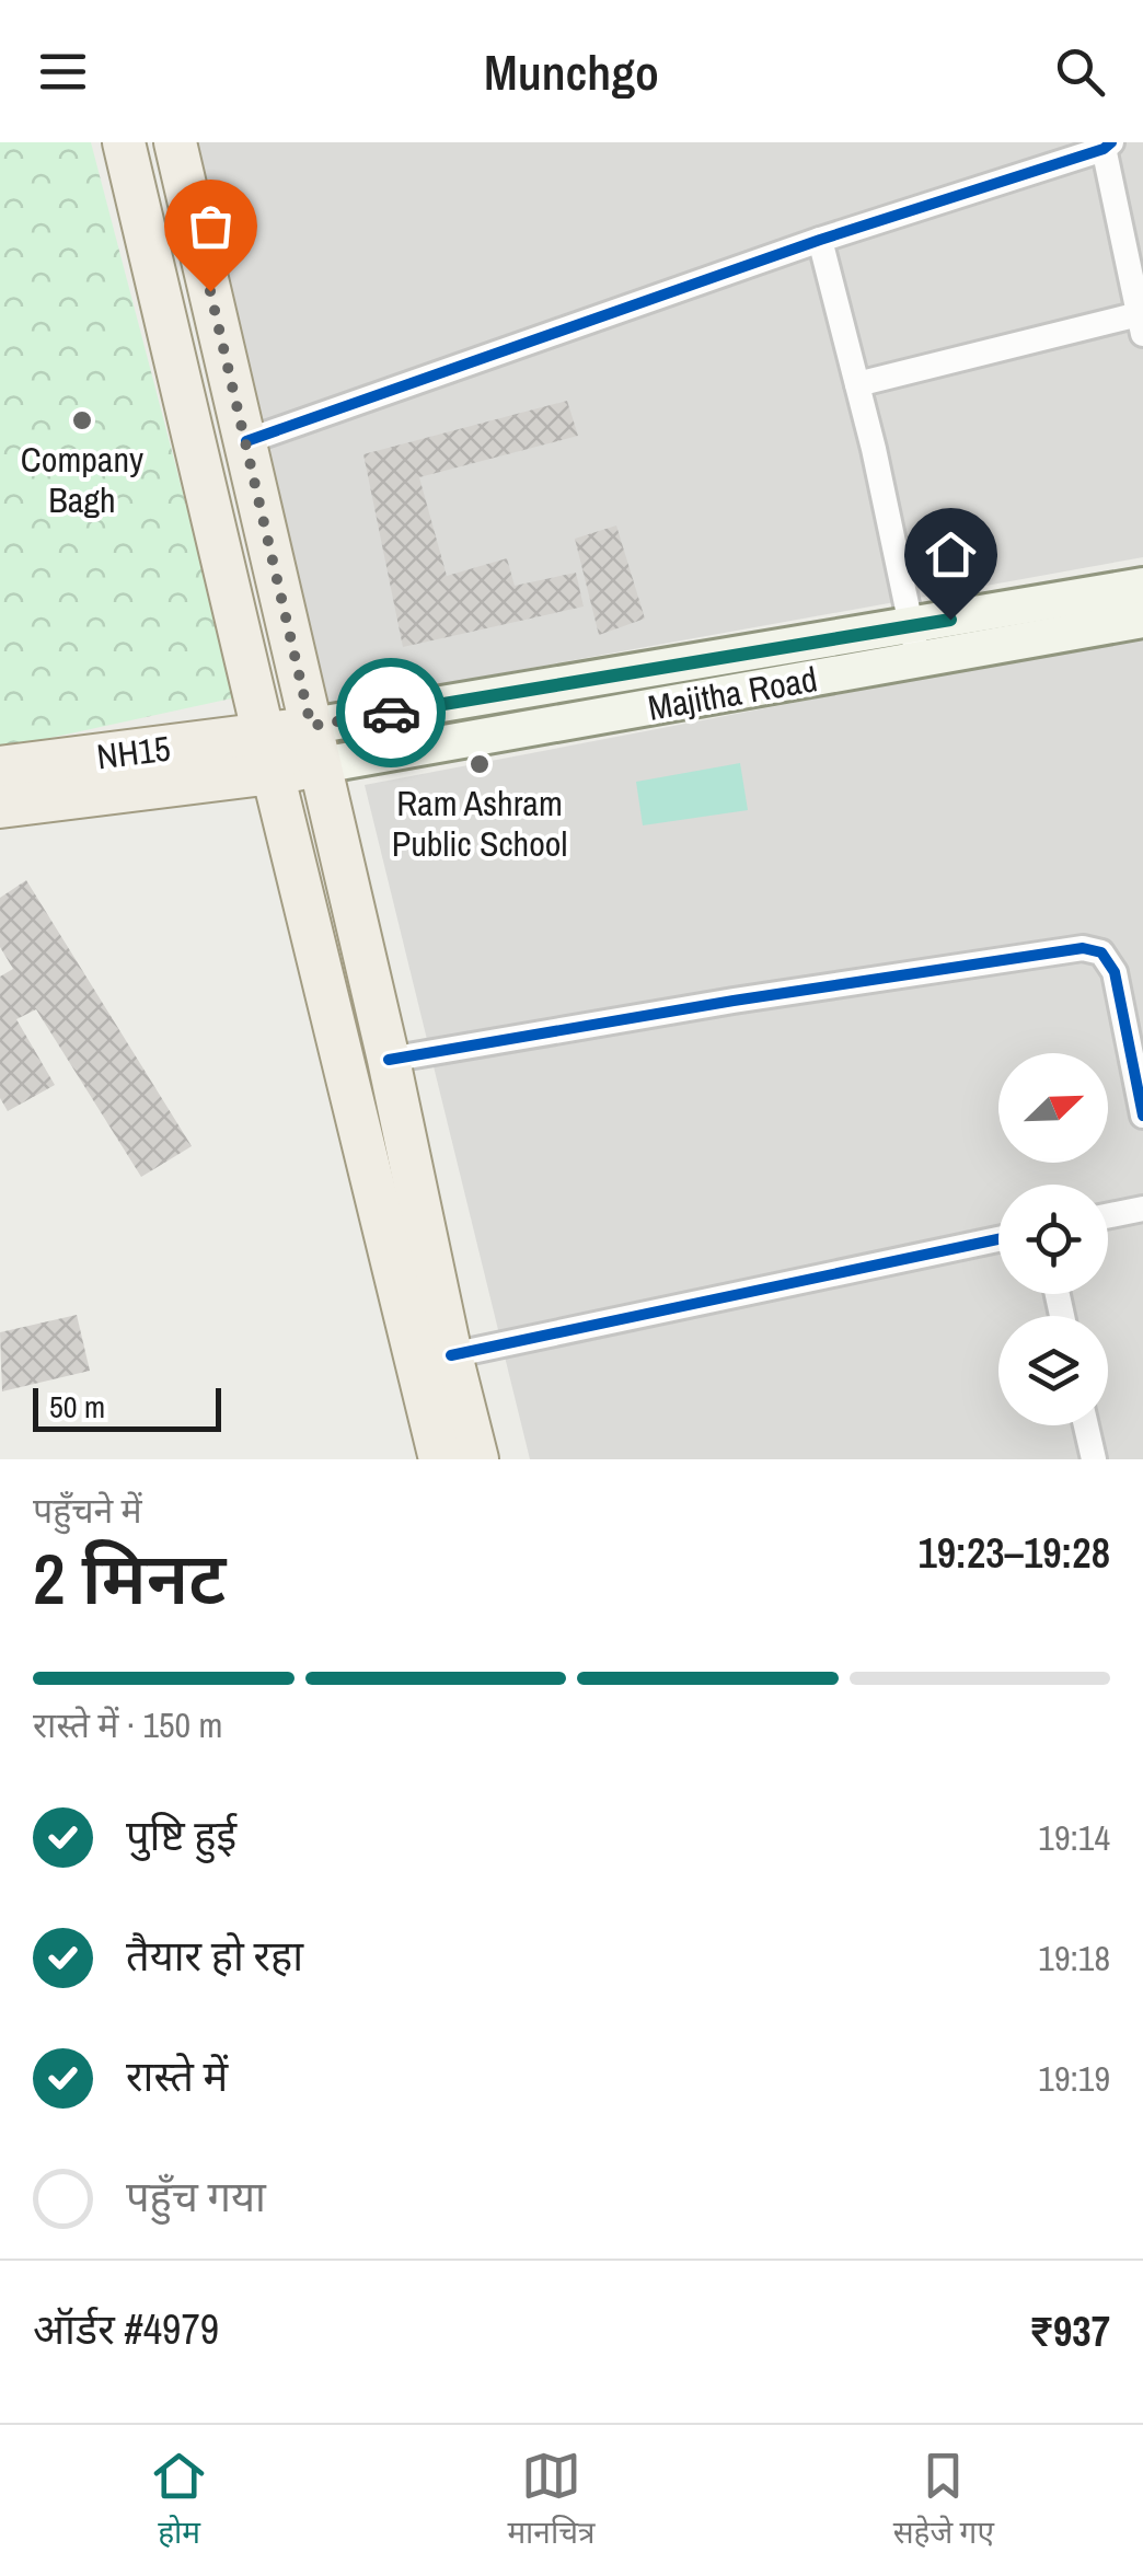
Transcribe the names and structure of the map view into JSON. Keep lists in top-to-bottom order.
{
  "streets": {
    "main road": ["Majitha Road", "NH15"]
  },
  "places": ["Company Bagh", "Ram Ashram Public School"],
  "scale_bar": "50 m",
  "north": "top right",
  "page": {
    "header": "Munchgo",
    "scale": "50 m",
    "heading": ["2 मिनट", "पहुँचने में", "19:23–19:28"],
    "panel": ["ऑर्डर #4979", "₹937"],
    "bar": "रास्ते में · 150 m",
    "list": [
      ["पुष्टि हुई", "19:14"],
      ["तैयार हो रहा", "19:18"],
      ["रास्ते में", "19:19"],
      "पहुँच गया"
    ],
    "tabs": ["होम", "मानचित्र", "सहेजे गए"]
  }
}
